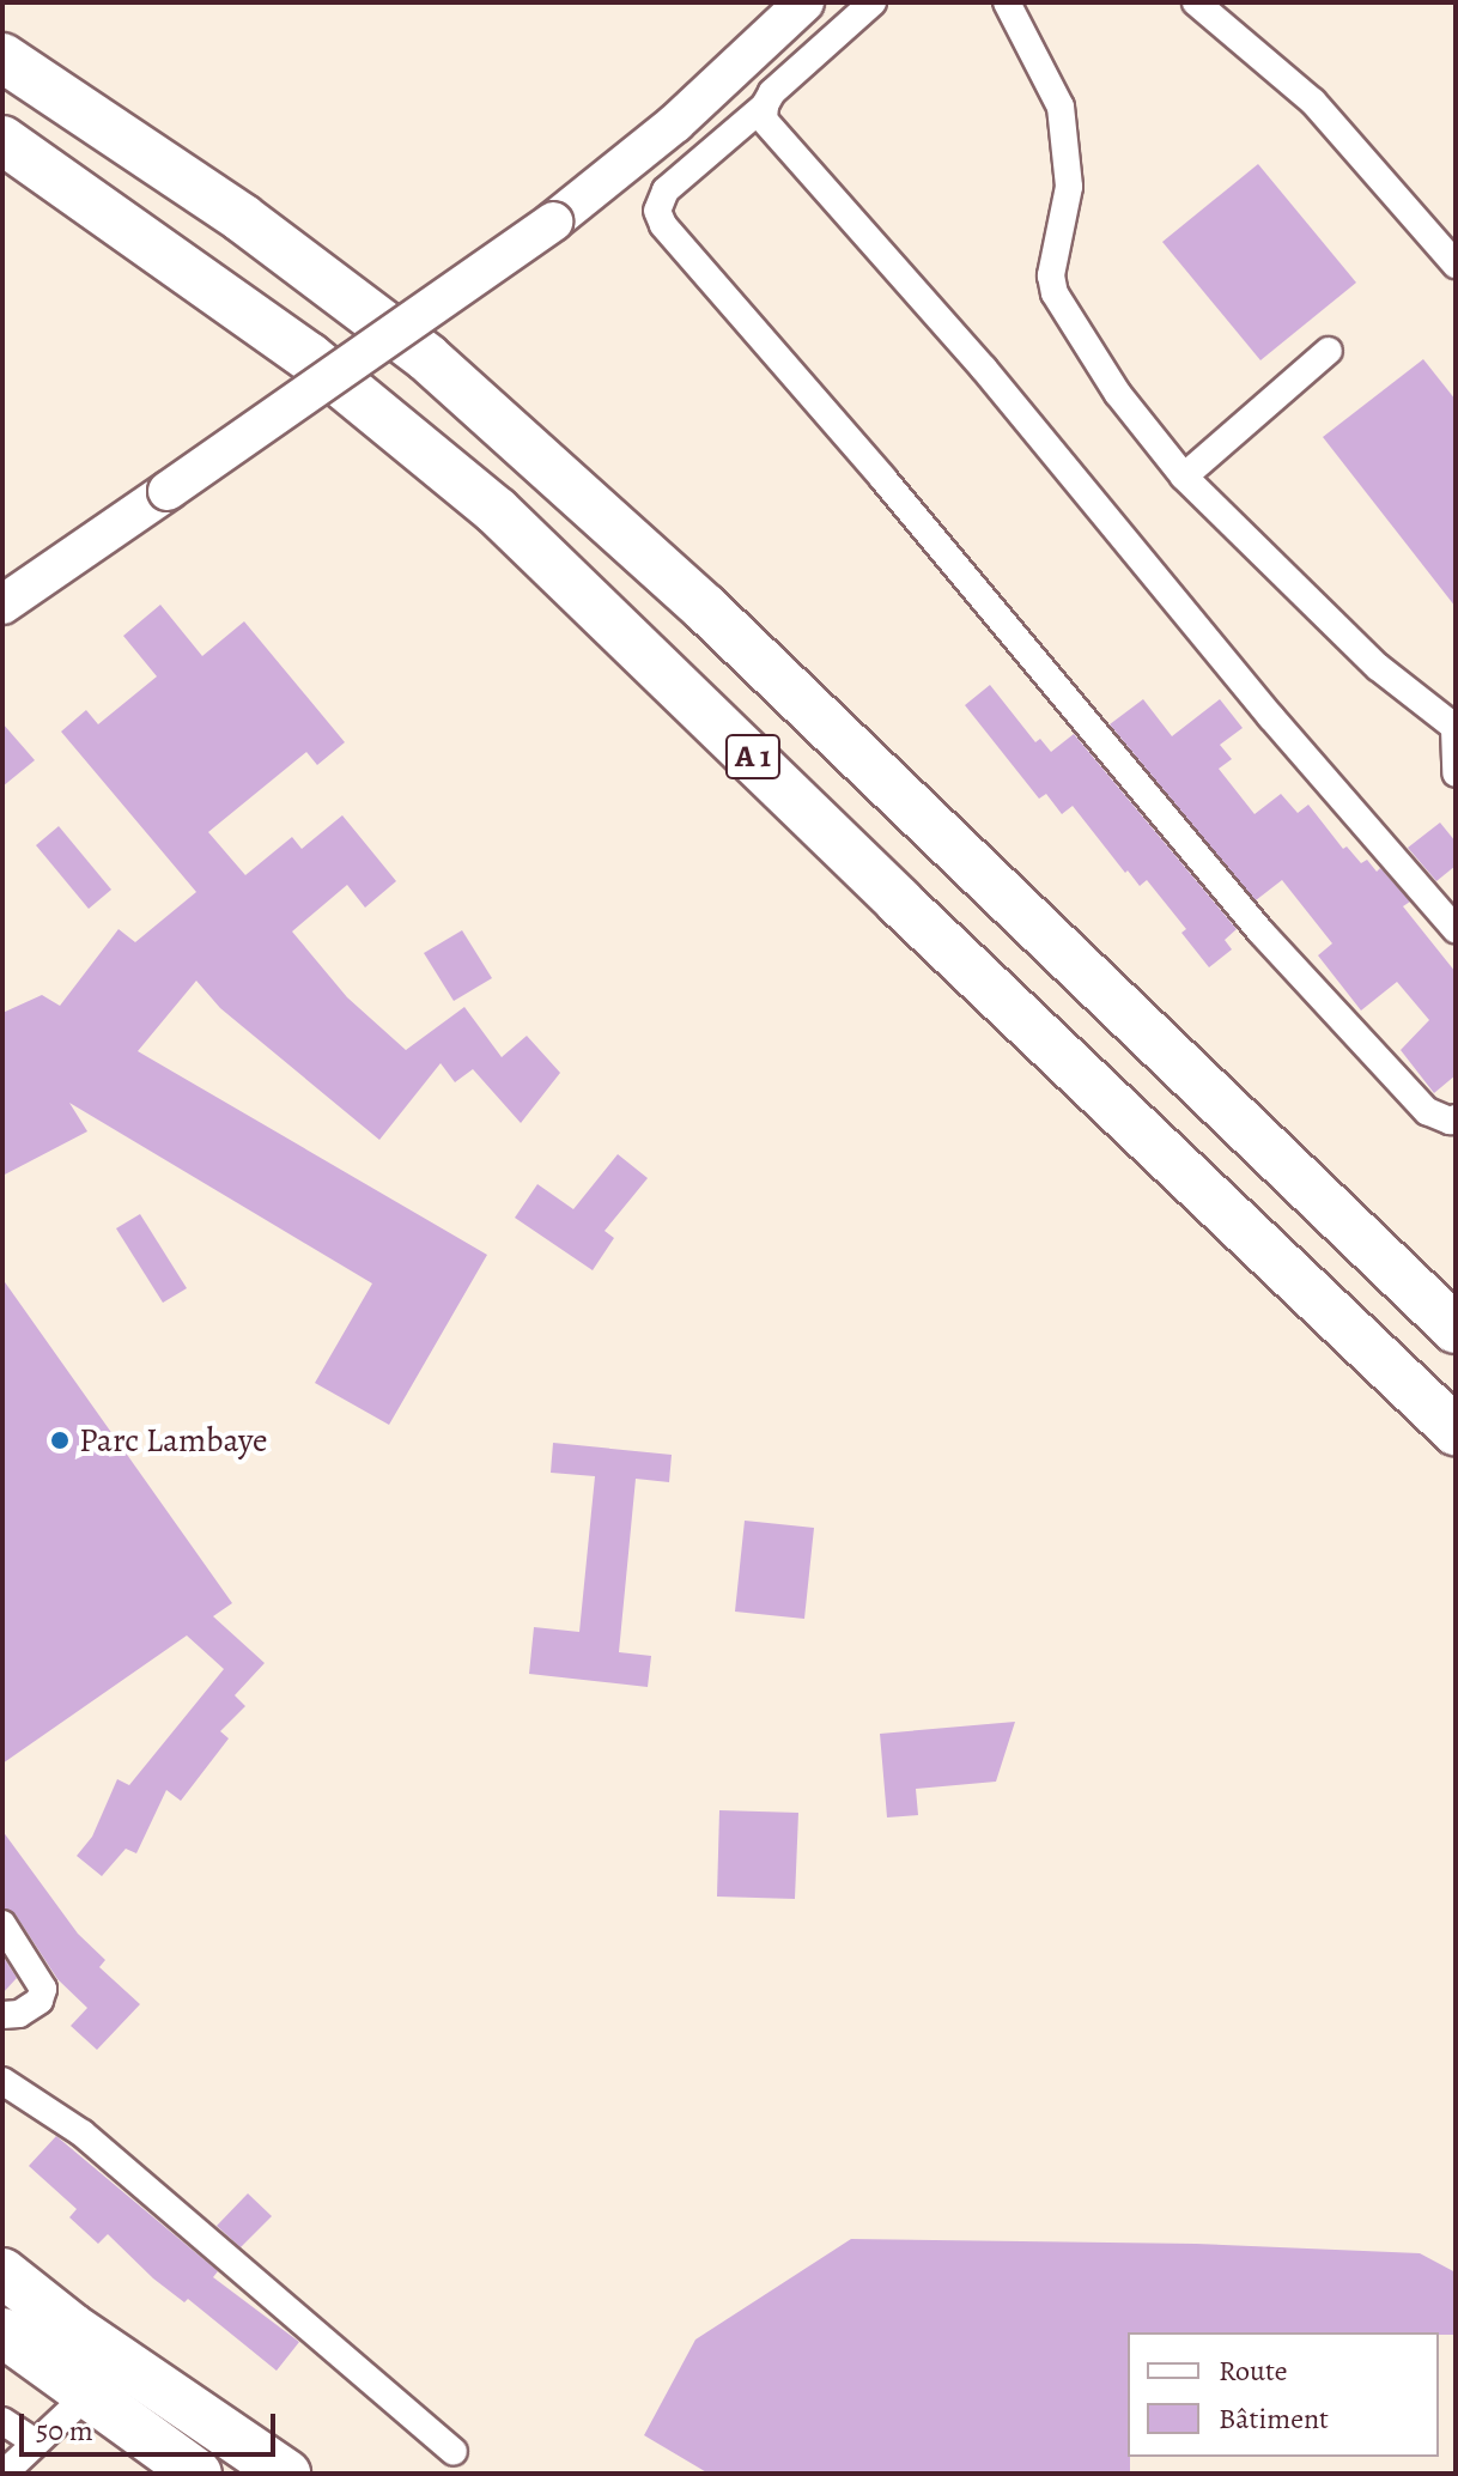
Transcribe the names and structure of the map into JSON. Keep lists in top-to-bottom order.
{
  "streets": {
    "highway": ["A 1"]
  },
  "places": ["Parc Lambaye"],
  "legend": ["Route", "Bâtiment"],
  "scale_bar": "50 m"
}
